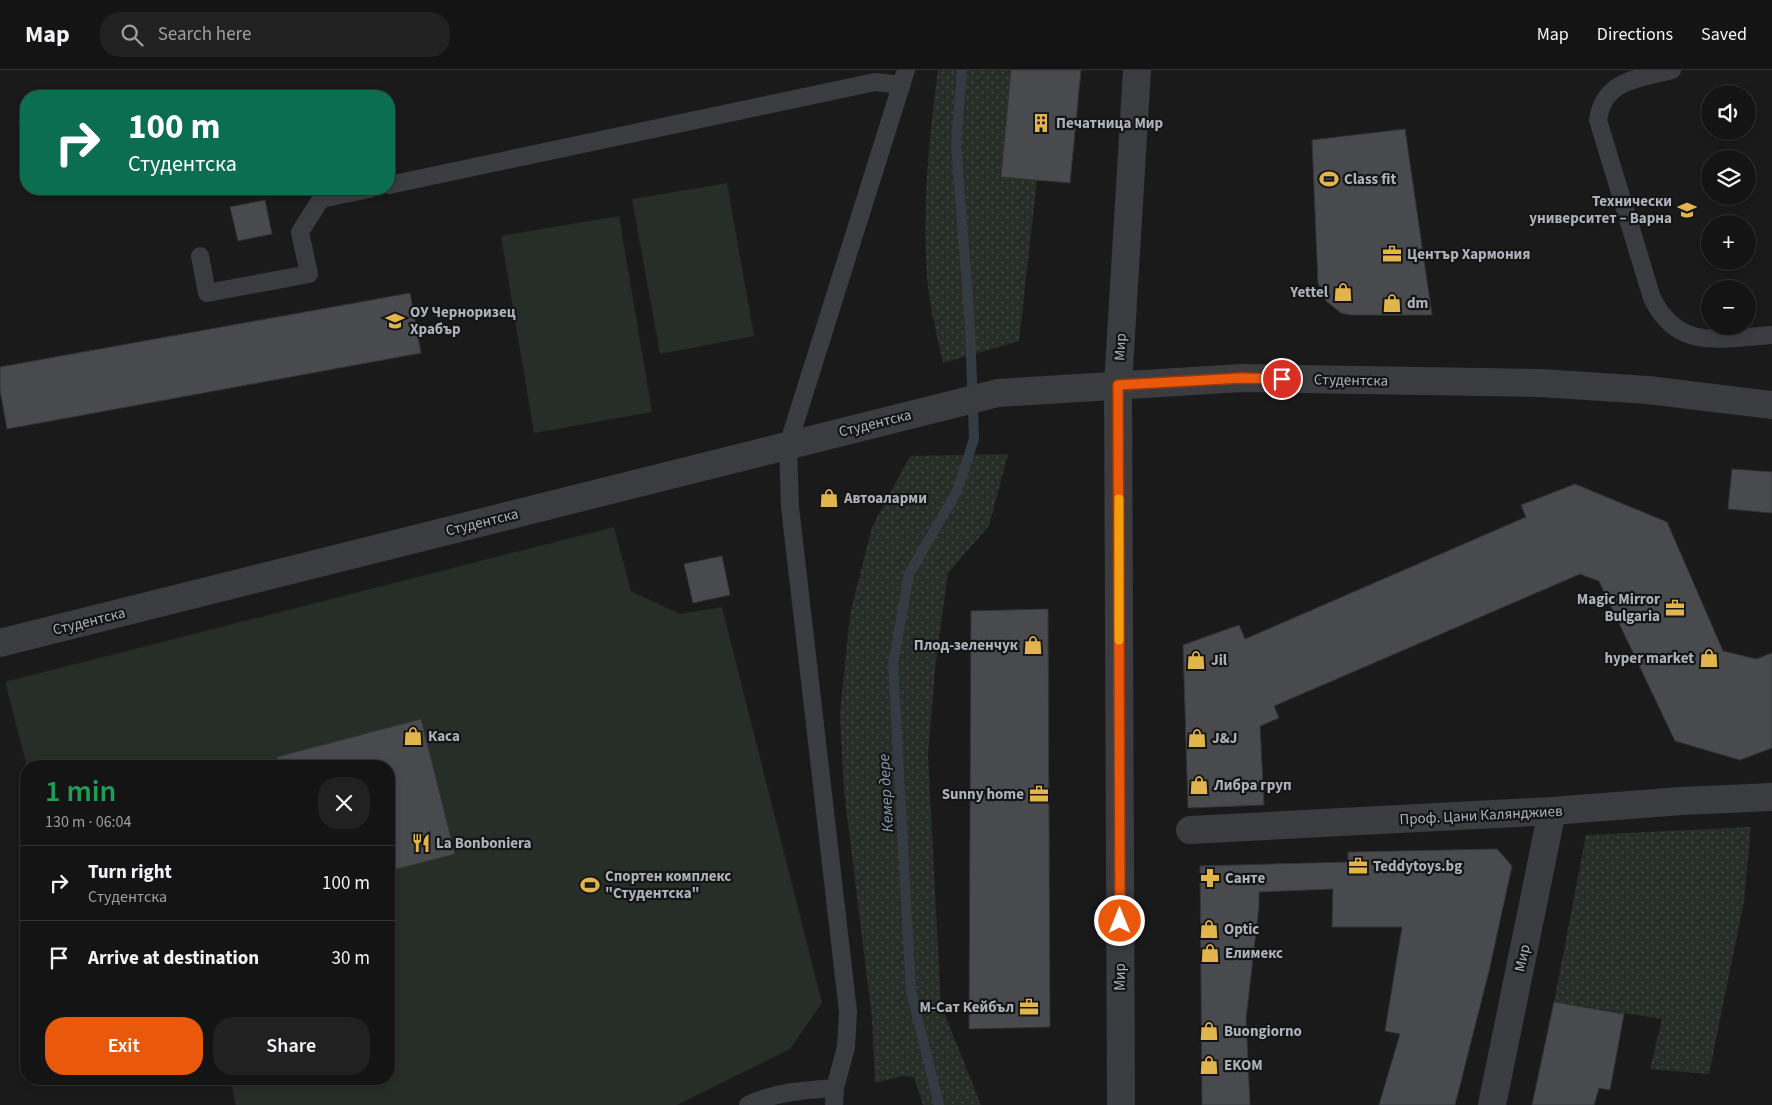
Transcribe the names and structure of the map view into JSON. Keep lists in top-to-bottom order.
{
  "streets": {
    "street": ["Мир", "Студентска", "Проф. Цани Калянджиев"]
  },
  "crossings": [
    ["Мир", "Студентска"],
    ["Мир", "Проф. Цани Калянджиев"]
  ],
  "water": ["Кемер дере"],
  "places": {
    "building": ["Печатница Мир"],
    "sports": ["Class fit", "Спортен комплекс \"Студентска\""],
    "school or university": ["Технически университет – Варна", "ОУ Черноризец Храбър"],
    "office": [
      "Център Хармония",
      "Magic Mirror Bulgaria",
      "Sunny home",
      "Teddytoys.bg",
      "М-Сат Кейбъл"
    ],
    "shop": [
      "Yettel",
      "dm",
      "Автоаларми",
      "Плод-зеленчук",
      "hyper market",
      "Jil",
      "Каса",
      "J&J",
      "Либра груп",
      "Optic",
      "Елимекс",
      "Buongiorno",
      "EKOM"
    ],
    "restaurant": ["La Bonboniera"],
    "pharmacy": ["Санте"]
  },
  "page": {
    "header": "Map",
    "search": "Search here",
    "nav": ["Map", "Directions", "Saved"],
    "map_buttons": ["+", "−"],
    "turn": ["100 m", "Студентска"],
    "heading": ["1 min", "130 m · 06:04"],
    "list": [
      {
        "name": "Turn right",
        "note": "Студентска",
        "value": "100 m"
      },
      {
        "name": "Arrive at destination",
        "value": "30 m"
      }
    ],
    "buttons": ["Exit", "Share"]
  }
}
